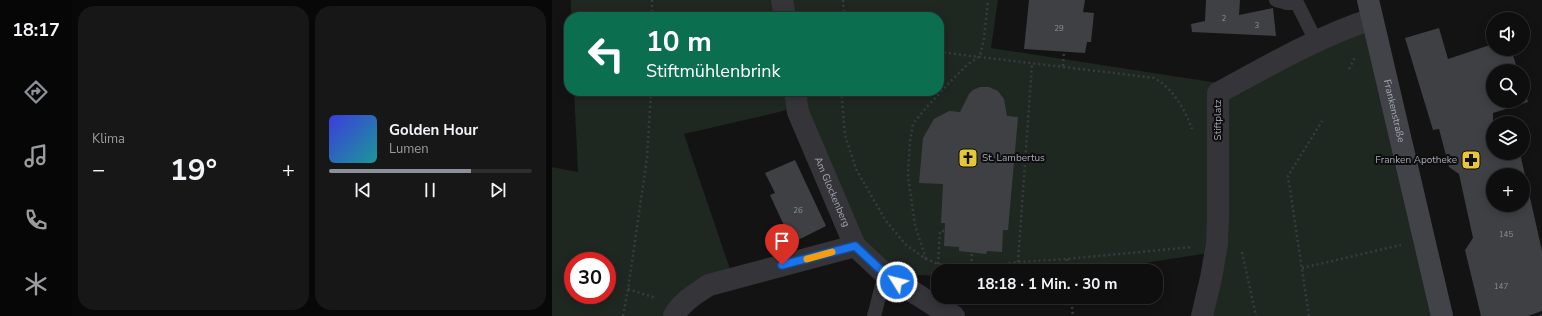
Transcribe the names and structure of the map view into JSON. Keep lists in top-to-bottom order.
{
  "streets": {
    "main road": ["Frankenstraße"],
    "street": ["Stiftplatz", "Am Glockenberg"]
  },
  "crossings": [
    ["Frankenstraße", "Stiftplatz"]
  ],
  "places": {
    "church": ["St. Lambertus"],
    "pharmacy": ["Franken Apotheke"]
  },
  "house_numbers": [
    "2",
    "3",
    "29",
    "26",
    "145",
    "147"
  ],
  "page": {
    "tabs": "18:17",
    "tile": "Klima",
    "map_buttons": "+",
    "turn": ["10 m", "Stiftmühlenbrink"],
    "song": ["Golden Hour", "Lumen"],
    "heat": ["−", "19°", "+"],
    "limit": "30",
    "trip": "18:18 · 1 Min. · 30 m"
  }
}
